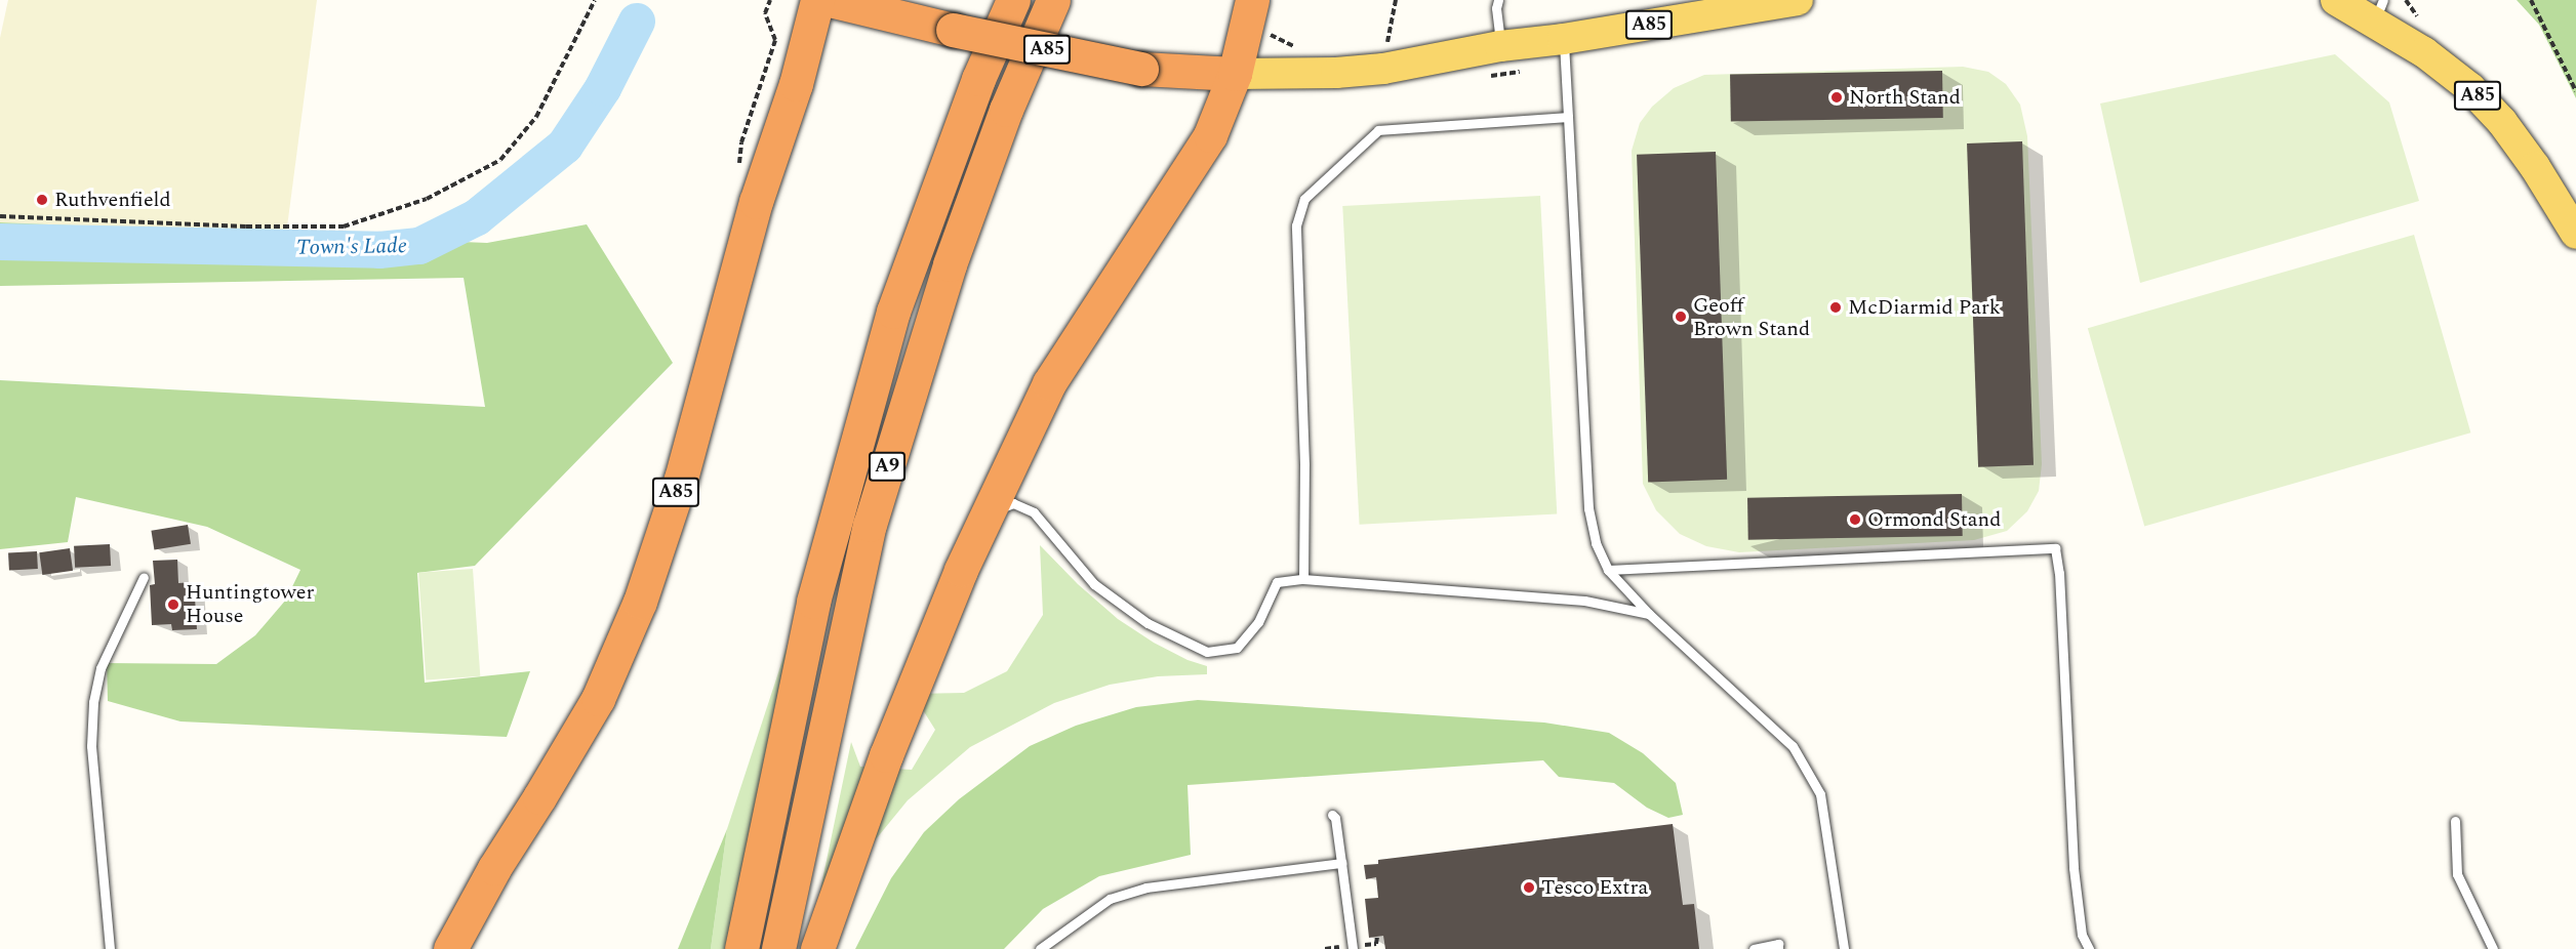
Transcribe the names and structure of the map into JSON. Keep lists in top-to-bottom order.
{
  "streets": {
    "highway": ["A85", "A9"]
  },
  "water": ["Town's Lade"],
  "places": [
    "North Stand",
    "Ruthvenfield",
    "McDiarmid Park",
    "Geoff Brown Stand",
    "Ormond Stand",
    "Huntingtower House",
    "Tesco Extra"
  ]
}
